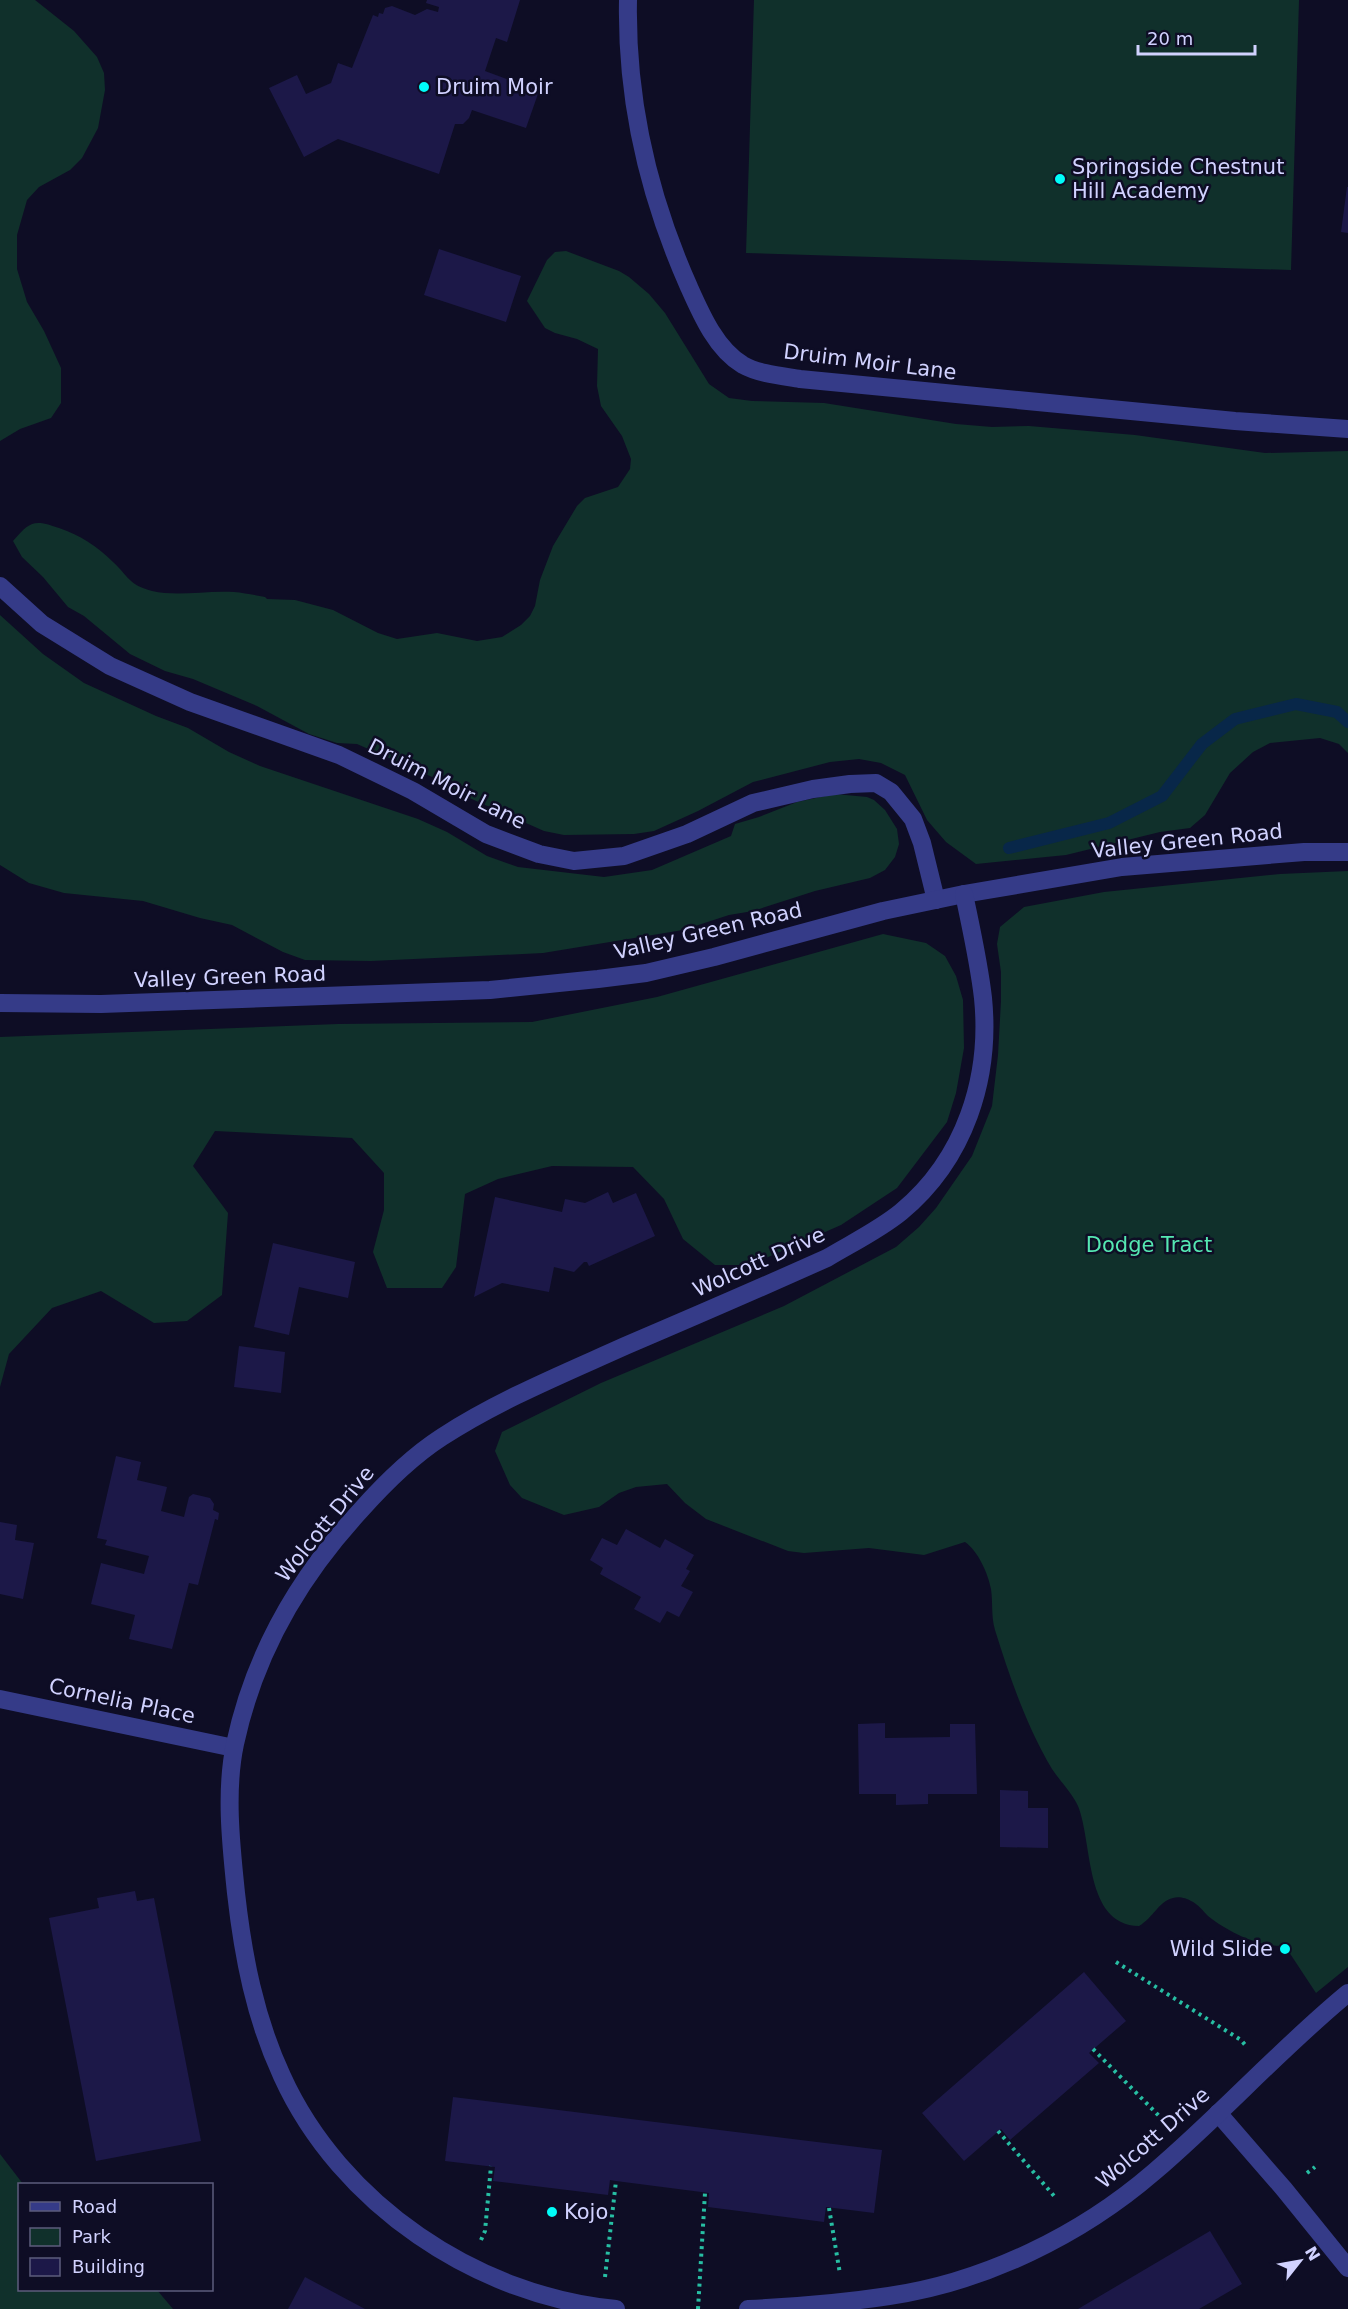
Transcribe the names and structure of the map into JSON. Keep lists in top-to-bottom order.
{
  "streets": {
    "street": [
      "Druim Moir Lane",
      "Valley Green Road",
      "Wolcott Drive",
      "Cornelia Place"
    ]
  },
  "crossings": [
    ["Druim Moir Lane", "Valley Green Road"],
    ["Valley Green Road", "Wolcott Drive"],
    ["Wolcott Drive", "Cornelia Place"]
  ],
  "parks": ["Dodge Tract"],
  "places": [
    "Druim Moir",
    "Springside Chestnut Hill Academy",
    "Wild Slide",
    "Kojo"
  ],
  "legend": ["Road", "Park", "Building"],
  "scale_bar": "20 m",
  "north": "top right"
}
